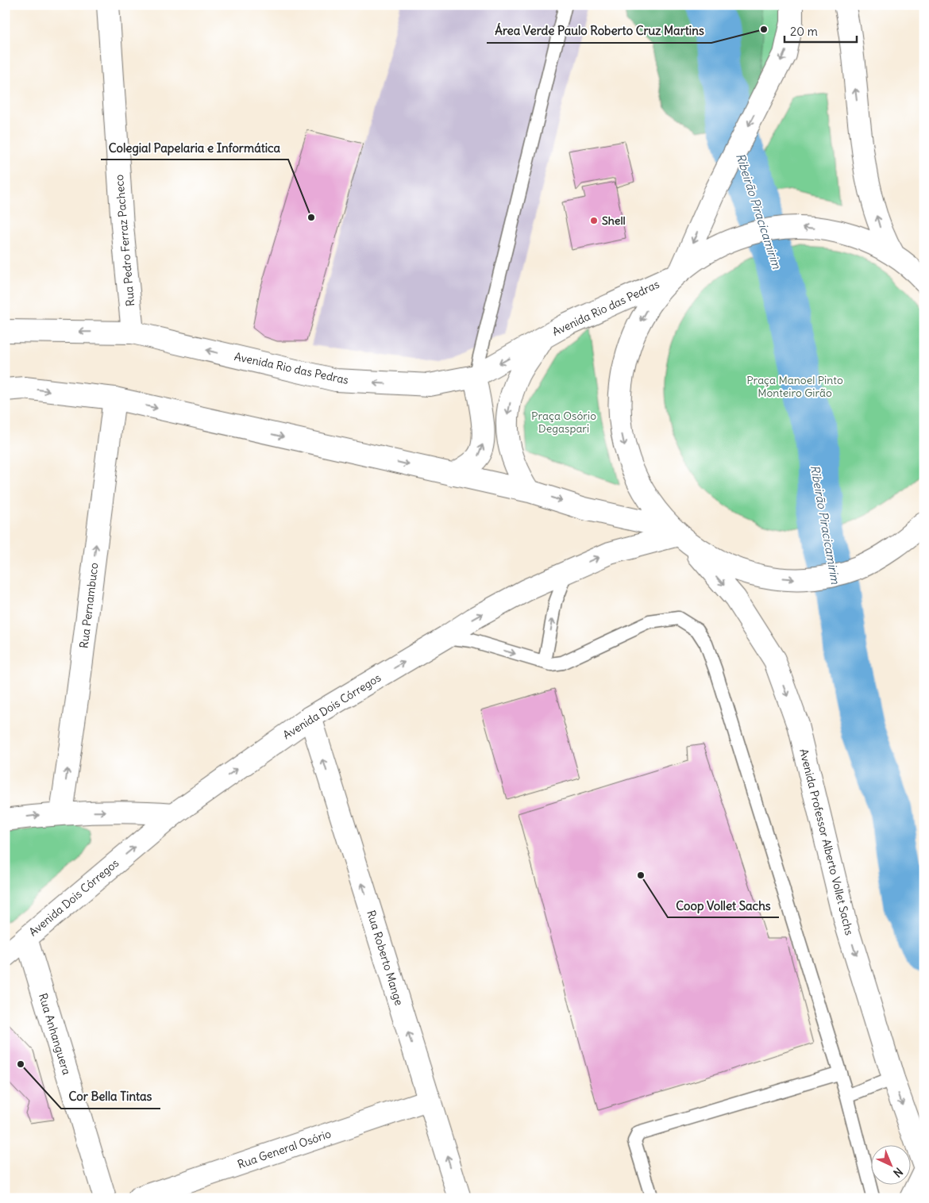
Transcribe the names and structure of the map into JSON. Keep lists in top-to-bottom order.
{
  "streets": {
    "main road": [
      "Rua Pedro Ferraz Pacheco",
      "Avenida Rio das Pedras",
      "Rua Pernambuco",
      "Avenida Dois Córregos",
      "Avenida Professor Alberto Vollet Sachs",
      "Rua Roberto Mange",
      "Rua Anhanguera",
      "Rua General Osório"
    ]
  },
  "crossings": [
    ["Rua Pedro Ferraz Pacheco", "Avenida Rio das Pedras"],
    ["Avenida Rio das Pedras", "Avenida Professor Alberto Vollet Sachs"],
    ["Avenida Dois Córregos", "Avenida Professor Alberto Vollet Sachs"],
    ["Avenida Dois Córregos", "Rua Roberto Mange"],
    ["Avenida Dois Córregos", "Rua Anhanguera"],
    ["Rua Roberto Mange", "Rua General Osório"]
  ],
  "one_way": [
    "Rua Pernambuco",
    "Avenida Dois Córregos",
    "Avenida Professor Alberto Vollet Sachs",
    "Rua Roberto Mange"
  ],
  "water": ["Ribeirão Piracicamirim"],
  "parks": ["Praça Manoel Pinto Monteiro Girão", "Praça Osório Degaspari"],
  "places": [
    "Área Verde Paulo Roberto Cruz Martins",
    "Colegial Papelaria e Informática",
    "Shell",
    "Coop Vollet Sachs",
    "Cor Bella Tintas"
  ],
  "scale_bar": "20 m",
  "north": "bottom right"
}
